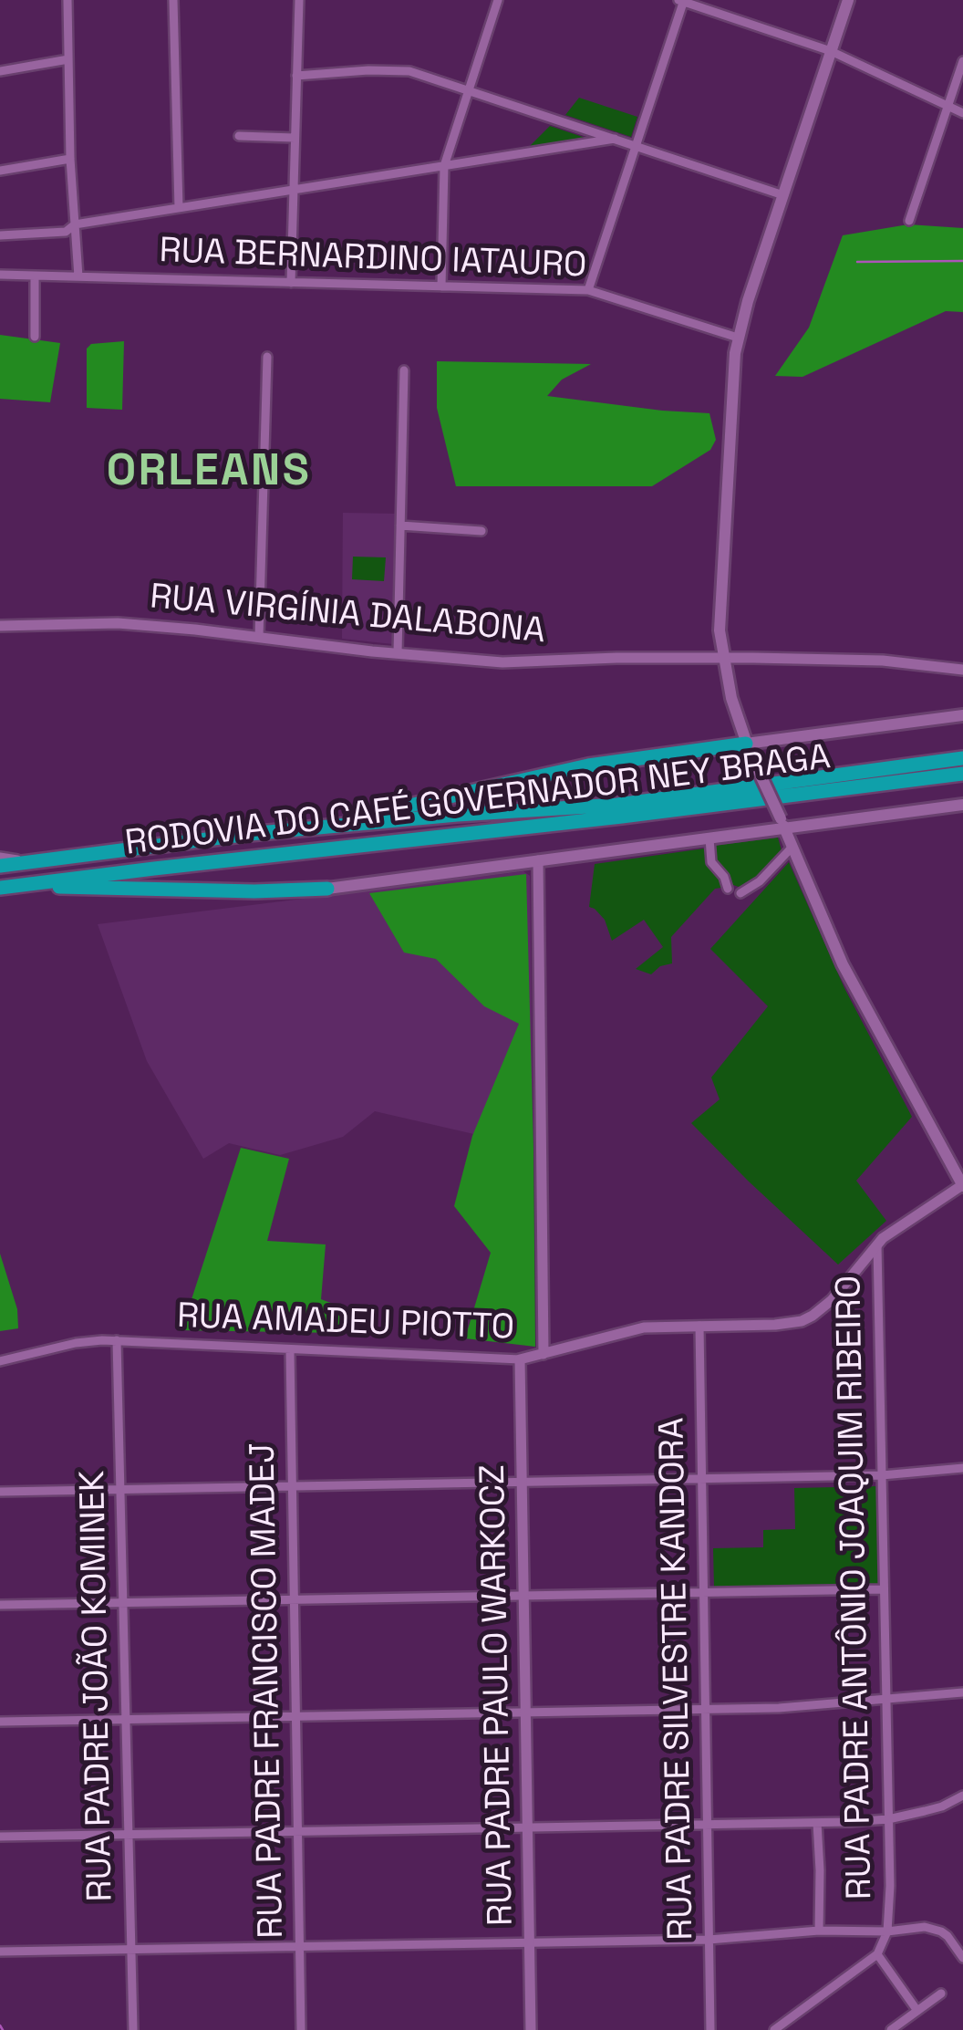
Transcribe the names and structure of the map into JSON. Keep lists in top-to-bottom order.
{
  "streets": {
    "highway": ["RODOVIA DO CAFÉ GOVERNADOR NEY BRAGA"],
    "street": [
      "RUA BERNARDINO IATAURO",
      "RUA VIRGÍNIA DALABONA",
      "RUA AMADEU PIOTTO",
      "RUA PADRE ANTÔNIO JOAQUIM RIBEIRO",
      "RUA PADRE SILVESTRE KANDORA",
      "RUA PADRE JOÃO KOMINEK",
      "RUA PADRE FRANCISCO MADEJ",
      "RUA PADRE PAULO WARKOCZ"
    ]
  },
  "crossings": [
    ["RUA AMADEU PIOTTO", "RUA PADRE ANTÔNIO JOAQUIM RIBEIRO"],
    ["RUA AMADEU PIOTTO", "RUA PADRE SILVESTRE KANDORA"],
    ["RUA AMADEU PIOTTO", "RUA PADRE JOÃO KOMINEK"],
    ["RUA AMADEU PIOTTO", "RUA PADRE FRANCISCO MADEJ"],
    ["RUA AMADEU PIOTTO", "RUA PADRE PAULO WARKOCZ"]
  ],
  "districts": ["ORLEANS"]
}
